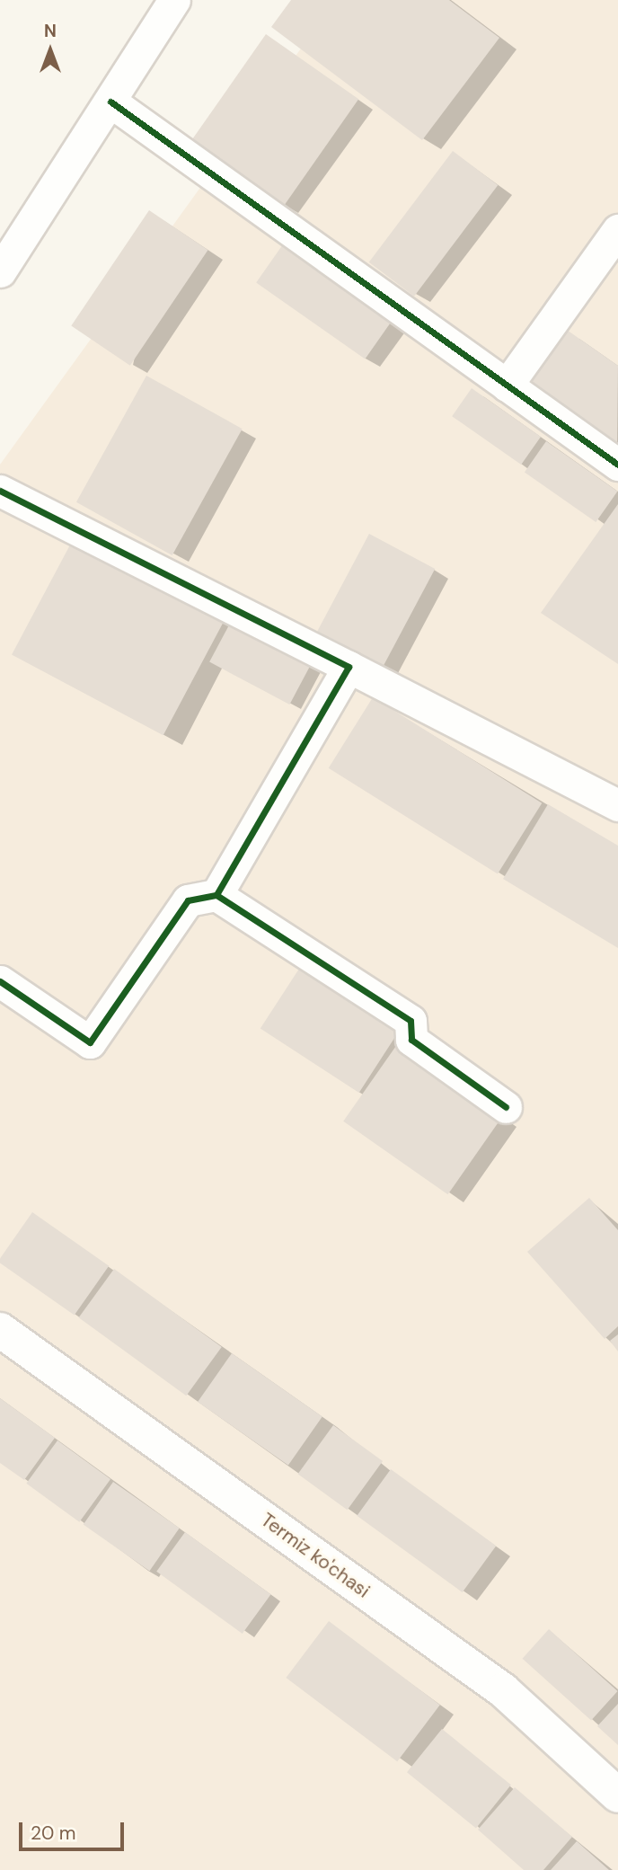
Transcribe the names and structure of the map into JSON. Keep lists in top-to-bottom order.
{
  "streets": {
    "main road": ["Termiz ko'chasi"]
  },
  "scale_bar": "20 m",
  "north": "top"
}
